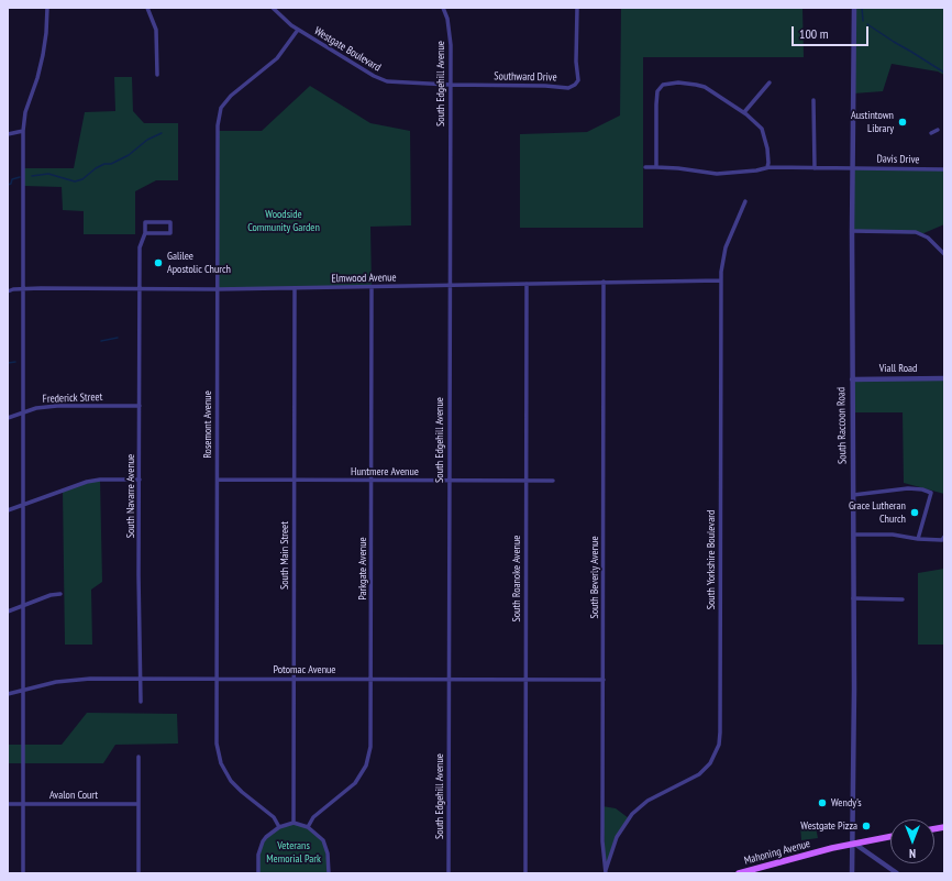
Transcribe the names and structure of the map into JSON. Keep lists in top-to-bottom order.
{
  "streets": {
    "main road": ["Mahoning Avenue"],
    "street": [
      "Westgate Boulevard",
      "Southward Drive",
      "South Edgehill Avenue",
      "Davis Drive",
      "Elmwood Avenue",
      "Viall Road",
      "Frederick Street",
      "Rosemont Avenue",
      "South Raccoon Road",
      "Huntmere Avenue",
      "South Navarre Avenue",
      "South Main Street",
      "South Yorkshire Boulevard",
      "Parkgate Avenue",
      "South Beverly Avenue",
      "South Roanoke Avenue",
      "Potomac Avenue",
      "Avalon Court"
    ]
  },
  "crossings": [
    ["Westgate Boulevard", "Southward Drive"],
    ["Westgate Boulevard", "South Edgehill Avenue"],
    ["Westgate Boulevard", "Rosemont Avenue"],
    ["Southward Drive", "South Edgehill Avenue"],
    ["South Edgehill Avenue", "Elmwood Avenue"],
    ["South Edgehill Avenue", "Huntmere Avenue"],
    ["South Edgehill Avenue", "Potomac Avenue"],
    ["Davis Drive", "South Raccoon Road"],
    ["Elmwood Avenue", "Rosemont Avenue"],
    ["Elmwood Avenue", "South Navarre Avenue"],
    ["Elmwood Avenue", "South Main Street"],
    ["Elmwood Avenue", "South Yorkshire Boulevard"],
    ["Elmwood Avenue", "Parkgate Avenue"],
    ["Elmwood Avenue", "South Beverly Avenue"],
    ["Elmwood Avenue", "South Roanoke Avenue"],
    ["Viall Road", "South Raccoon Road"],
    ["Frederick Street", "South Navarre Avenue"],
    ["Rosemont Avenue", "Huntmere Avenue"],
    ["Rosemont Avenue", "Potomac Avenue"],
    ["South Raccoon Road", "Mahoning Avenue"],
    ["Huntmere Avenue", "South Main Street"],
    ["Huntmere Avenue", "Parkgate Avenue"],
    ["Huntmere Avenue", "South Roanoke Avenue"],
    ["South Navarre Avenue", "Potomac Avenue"],
    ["South Main Street", "Potomac Avenue"],
    ["South Yorkshire Boulevard", "South Beverly Avenue"],
    ["Parkgate Avenue", "Potomac Avenue"],
    ["South Beverly Avenue", "Potomac Avenue"],
    ["South Roanoke Avenue", "Potomac Avenue"]
  ],
  "parks": ["Woodside Community Garden", "Veterans Memorial Park"],
  "places": [
    "Austintown Library",
    "Galilee Apostolic Church",
    "Grace Lutheran Church",
    "Wendy's",
    "Westgate Pizza"
  ],
  "scale_bar": "100 m",
  "north": "bottom"
}
